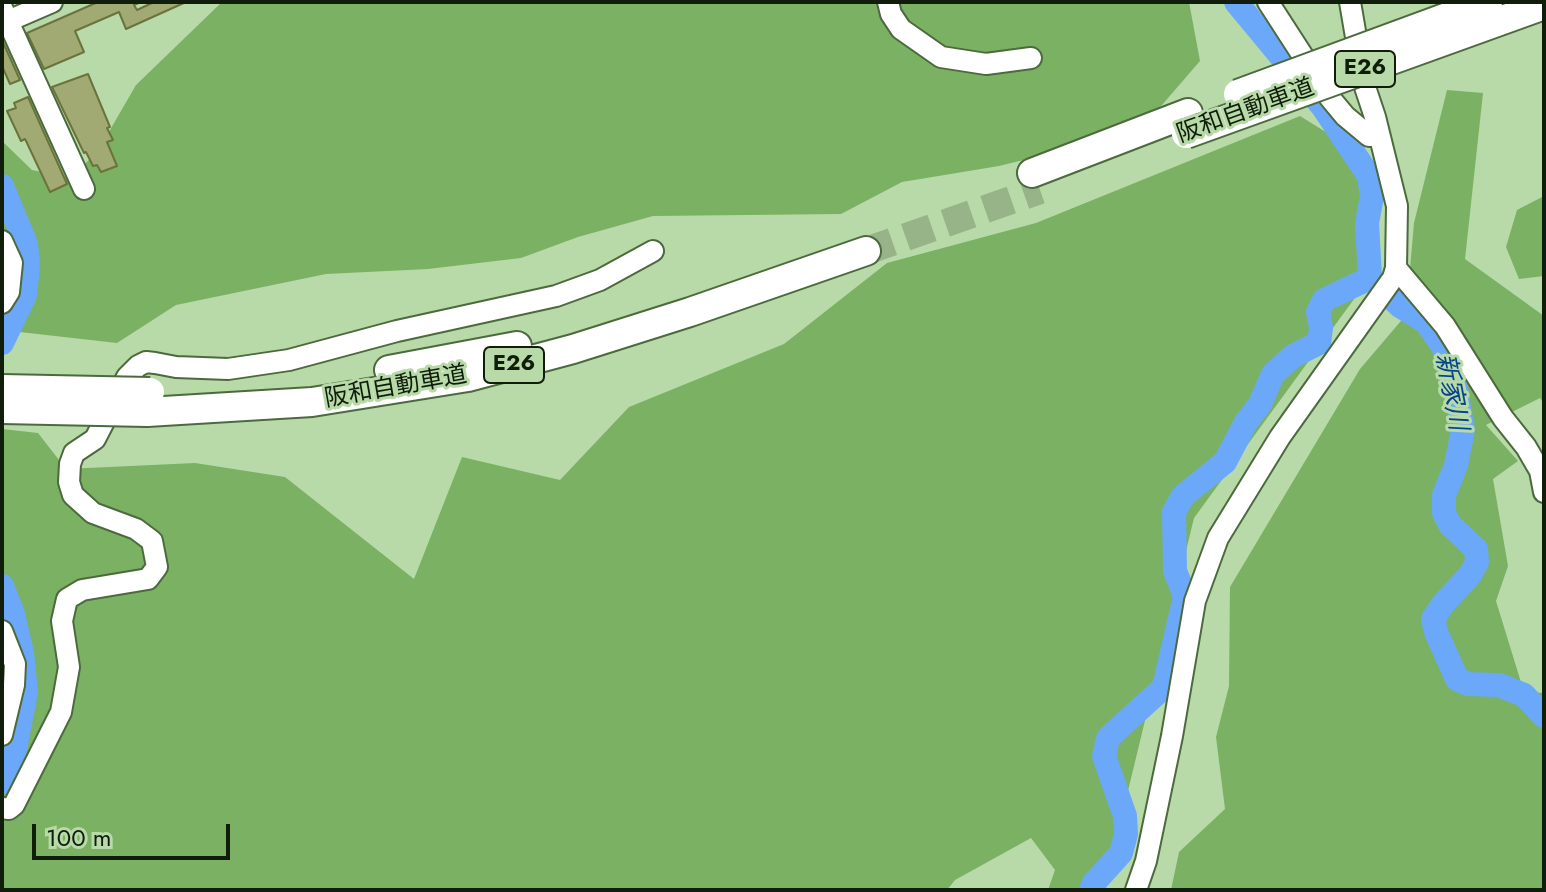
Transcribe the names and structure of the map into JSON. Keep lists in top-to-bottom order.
{
  "streets": {
    "highway": ["E26", "阪和自動車道"]
  },
  "water": ["新家川"],
  "scale_bar": "100 m"
}
